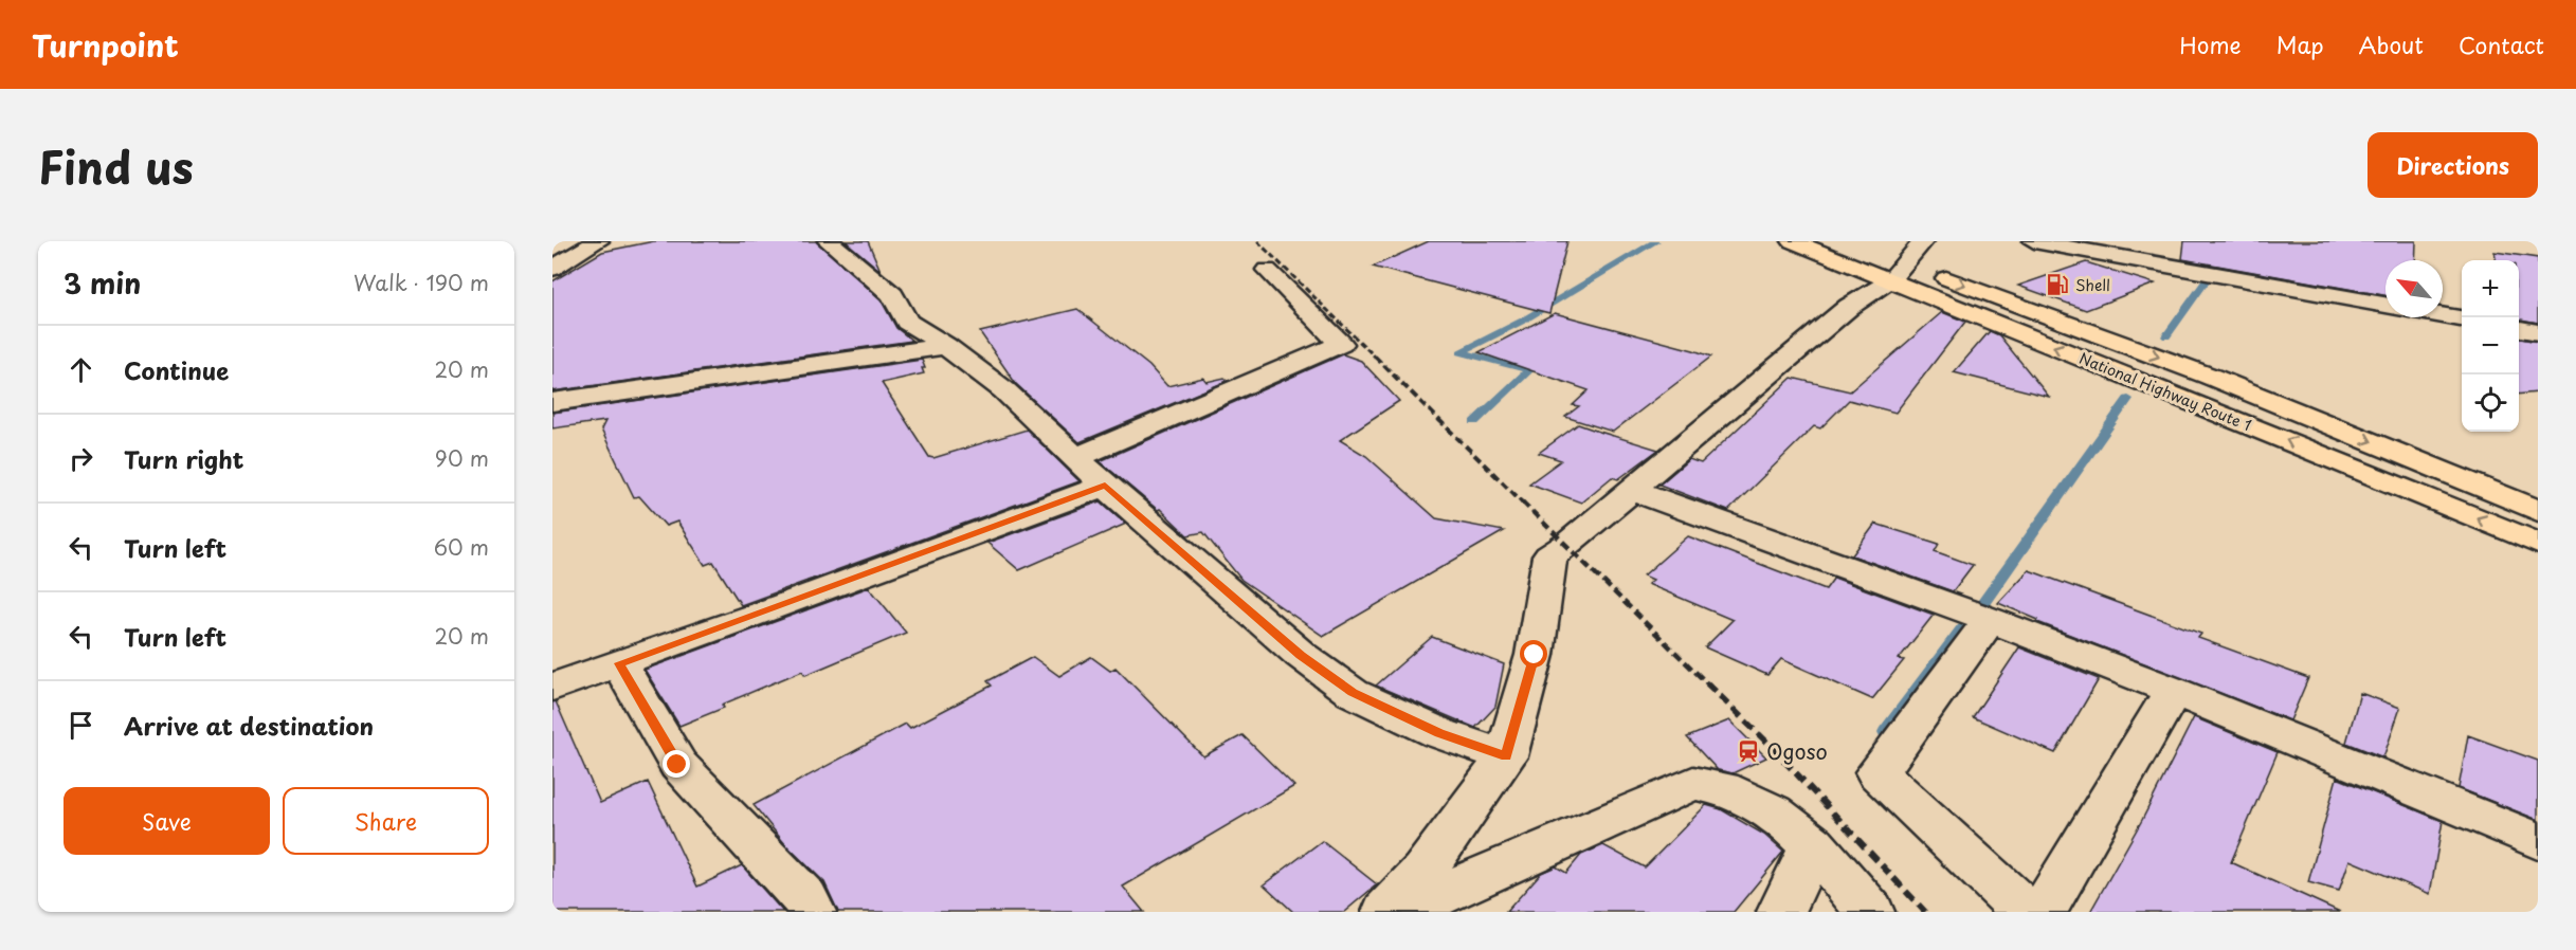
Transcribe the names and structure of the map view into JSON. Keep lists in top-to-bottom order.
{
  "streets": {
    "highway": ["National Highway Route 1"]
  },
  "places": {
    "fuel station": ["Shell"],
    "station": ["Ogoso"]
  },
  "north": "top left",
  "page": {
    "header": "Turnpoint",
    "nav": [
      "Home",
      "Map",
      "About",
      "Contact"
    ],
    "title": "Find us",
    "buttons": [
      "Directions",
      ["Save", "Share"]
    ],
    "heading": ["3 min", "Walk · 190 m"],
    "map_buttons": ["+", "−"],
    "list": [
      ["Continue", "20 m"],
      ["Turn right", "90 m"],
      ["Turn left", "60 m"],
      ["Turn left", "20 m"],
      "Arrive at destination"
    ]
  }
}
